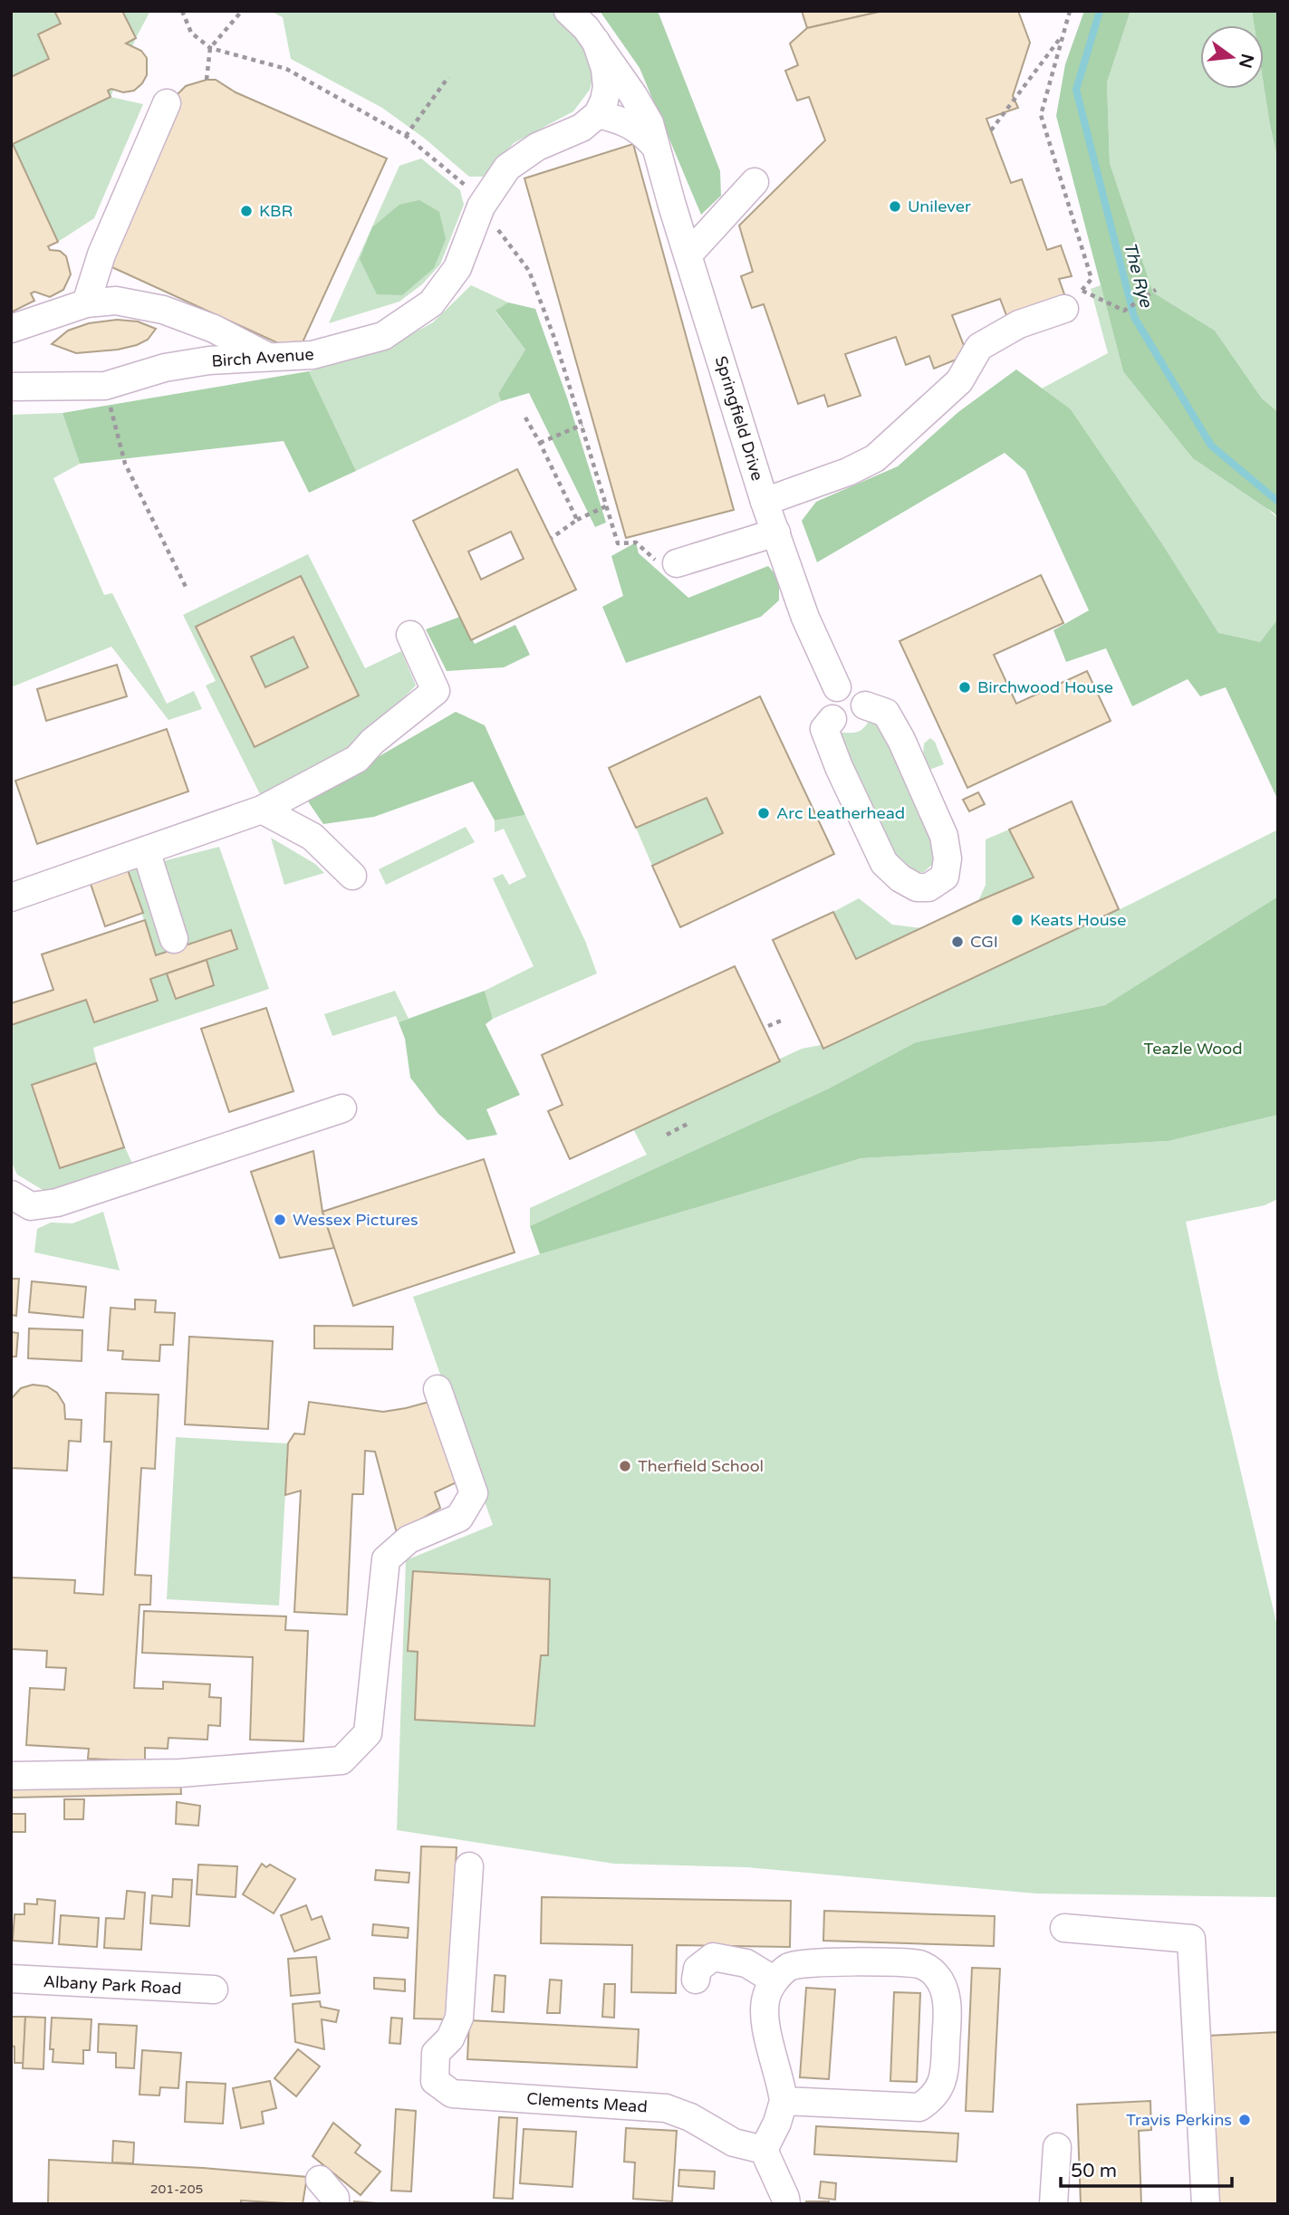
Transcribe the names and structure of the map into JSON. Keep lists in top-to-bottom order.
{
  "streets": {
    "street": [
      "Birch Avenue",
      "Springfield Drive",
      "Albany Park Road",
      "Clements Mead"
    ]
  },
  "crossings": [
    ["Birch Avenue", "Springfield Drive"]
  ],
  "water": ["The Rye"],
  "parks": ["Teazle Wood"],
  "places": [
    "Unilever",
    "KBR",
    "Birchwood House",
    "Arc Leatherhead",
    "Keats House",
    "CGI",
    "Wessex Pictures",
    "Therfield School",
    "Travis Perkins"
  ],
  "house_numbers": ["201-205"],
  "scale_bar": "50 m",
  "north": "right"
}
